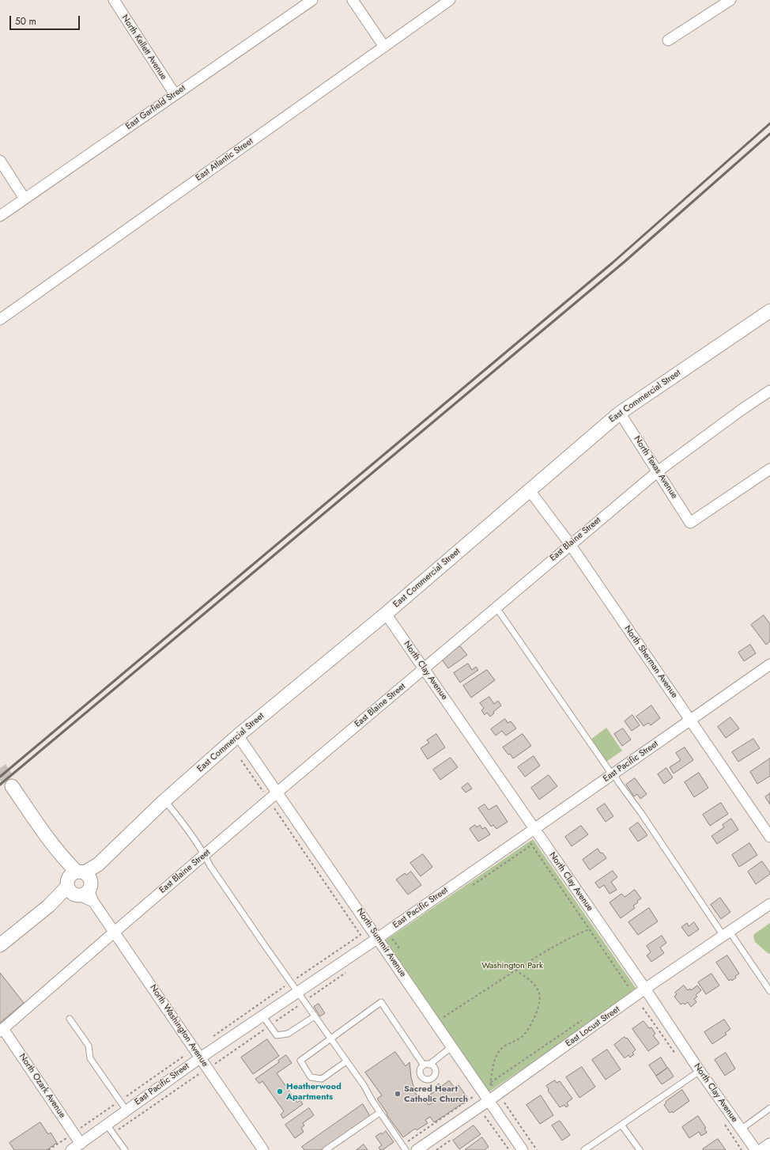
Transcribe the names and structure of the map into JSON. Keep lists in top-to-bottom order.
{
  "streets": {
    "street": [
      "North Kellett Avenue",
      "East Garfield Street",
      "East Atlantic Street",
      "East Commercial Street",
      "North Texas Avenue",
      "East Blaine Street",
      "North Sherman Avenue",
      "North Clay Avenue",
      "East Pacific Street",
      "North Summit Avenue",
      "North Washington Avenue",
      "East Locust Street",
      "North Ozark Avenue"
    ]
  },
  "crossings": [
    ["North Kellett Avenue", "East Garfield Street"],
    ["East Commercial Street", "North Texas Avenue"],
    ["East Commercial Street", "North Sherman Avenue"],
    ["East Commercial Street", "North Clay Avenue"],
    ["East Commercial Street", "North Summit Avenue"],
    ["East Commercial Street", "North Washington Avenue"],
    ["North Texas Avenue", "East Blaine Street"],
    ["East Blaine Street", "North Sherman Avenue"],
    ["East Blaine Street", "North Clay Avenue"],
    ["East Blaine Street", "North Summit Avenue"],
    ["East Blaine Street", "North Washington Avenue"],
    ["East Blaine Street", "North Ozark Avenue"],
    ["North Sherman Avenue", "East Pacific Street"],
    ["North Clay Avenue", "East Pacific Street"],
    ["North Clay Avenue", "East Locust Street"],
    ["East Pacific Street", "North Summit Avenue"],
    ["East Pacific Street", "North Washington Avenue"],
    ["East Pacific Street", "North Ozark Avenue"],
    ["North Summit Avenue", "East Locust Street"]
  ],
  "parks": ["Washington Park"],
  "places": ["Heatherwood Apartments", "Sacred Heart Catholic Church"],
  "scale_bar": "50 m"
}
